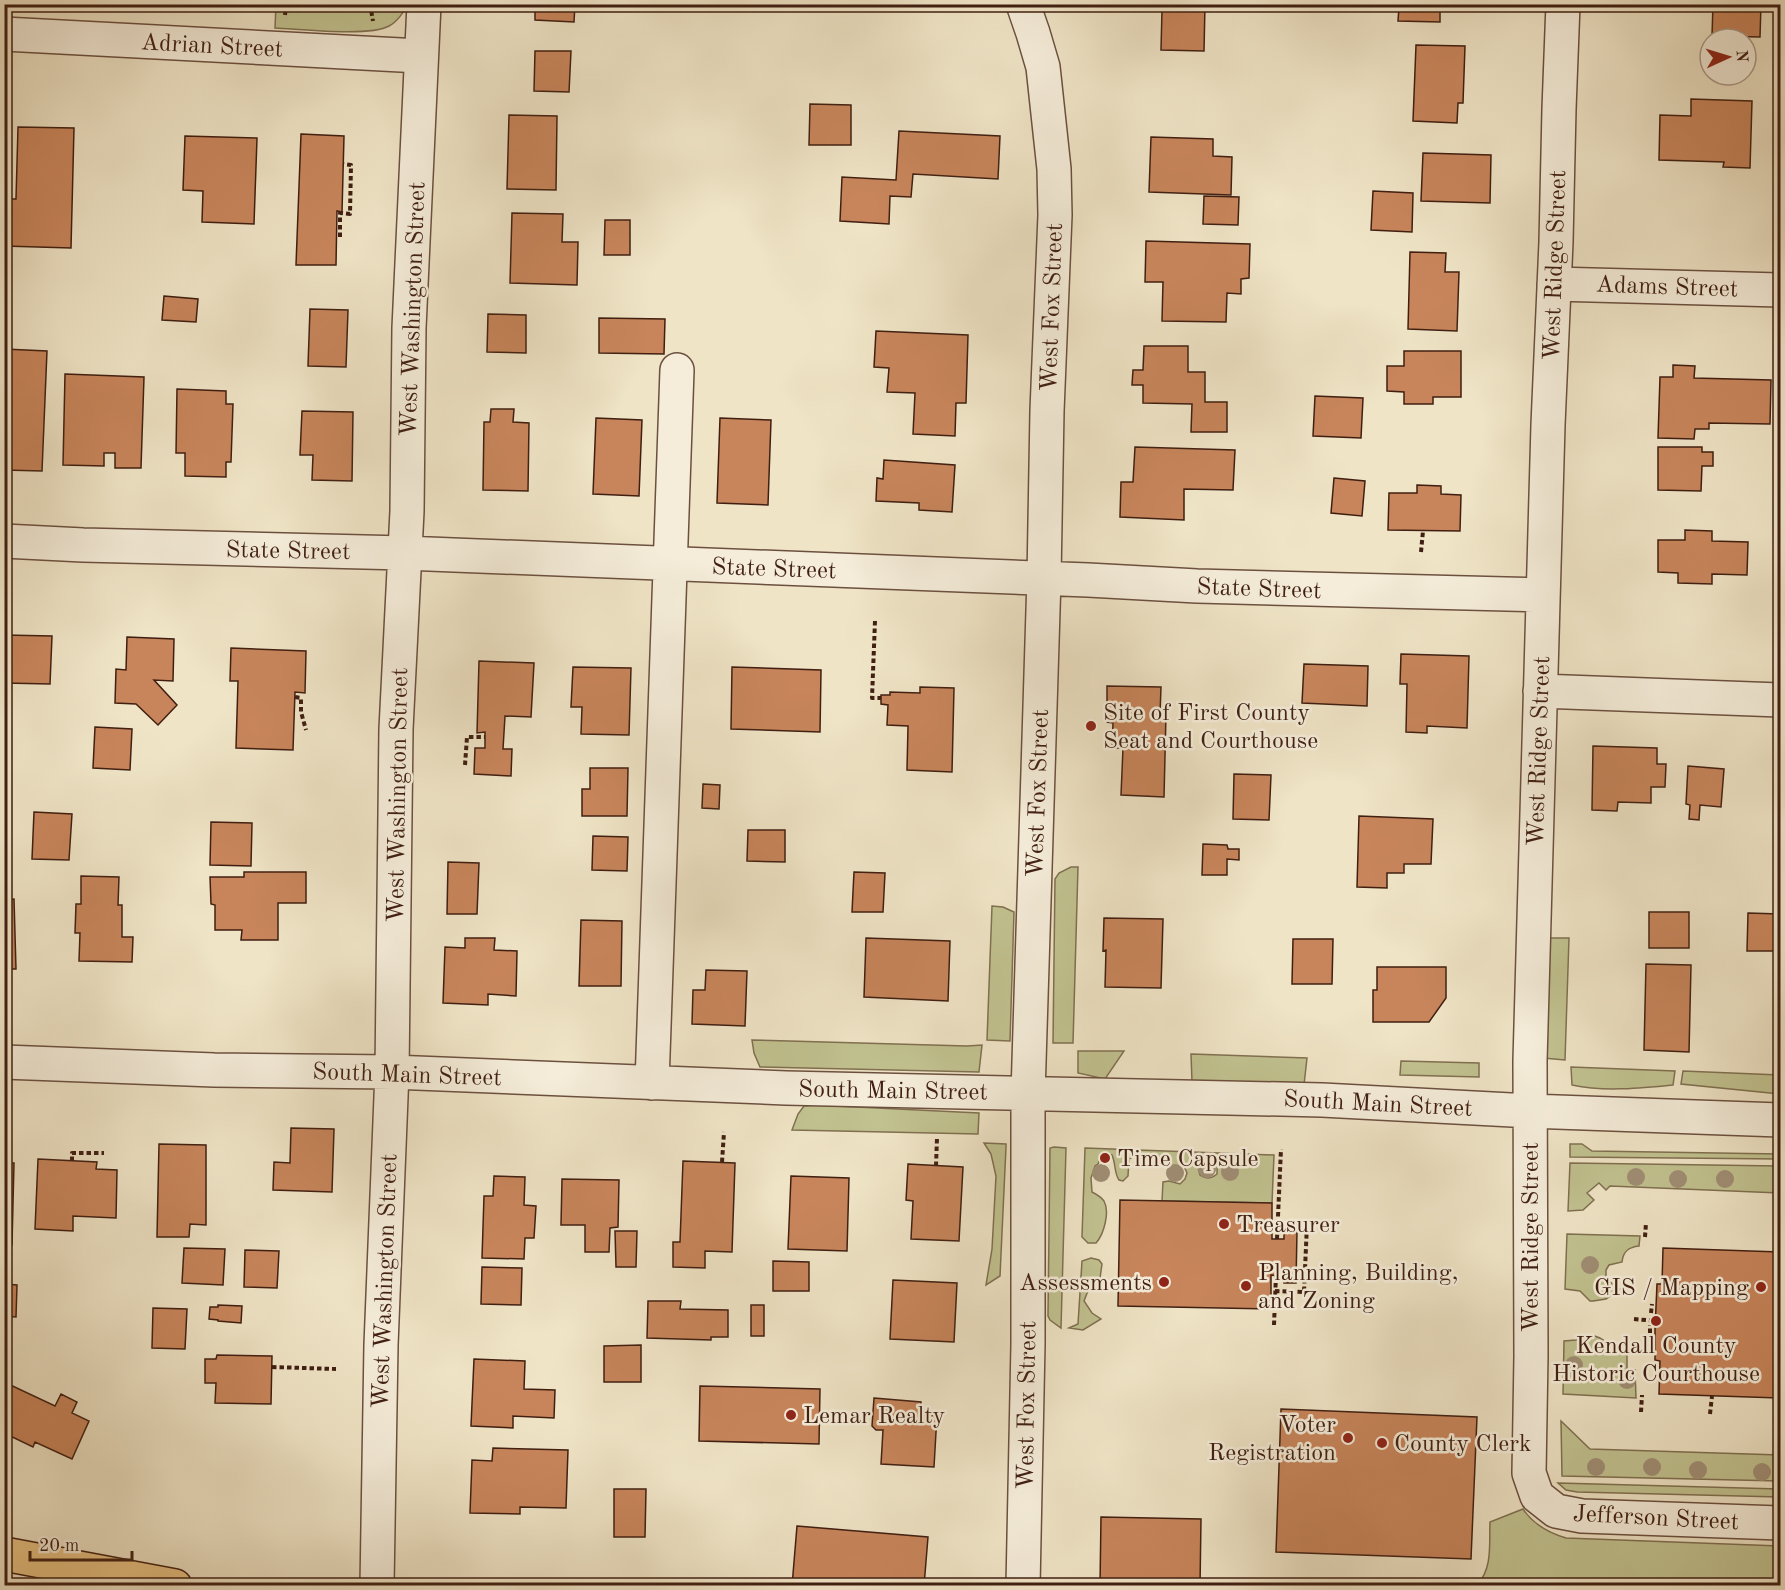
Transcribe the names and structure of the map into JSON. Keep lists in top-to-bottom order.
{
  "streets": {
    "street": [
      "Adrian Street",
      "West Ridge Street",
      "Adams Street",
      "West Fox Street",
      "West Washington Street",
      "State Street",
      "South Main Street",
      "Jefferson Street"
    ]
  },
  "crossings": [
    ["Adrian Street", "West Washington Street"],
    ["West Ridge Street", "Adams Street"],
    ["West Ridge Street", "State Street"],
    ["West Ridge Street", "South Main Street"],
    ["West Ridge Street", "Jefferson Street"],
    ["West Fox Street", "State Street"],
    ["West Fox Street", "South Main Street"],
    ["West Washington Street", "State Street"],
    ["West Washington Street", "South Main Street"]
  ],
  "places": [
    "Site of First County Seat and Courthouse",
    "Time Capsule",
    "Treasurer",
    "Assessments",
    "Planning, Building, and Zoning",
    "GIS / Mapping",
    "Kendall County Historic Courthouse",
    "Lemar Realty",
    "Voter Registration",
    "County Clerk"
  ],
  "scale_bar": "20 m",
  "north": "right"
}
